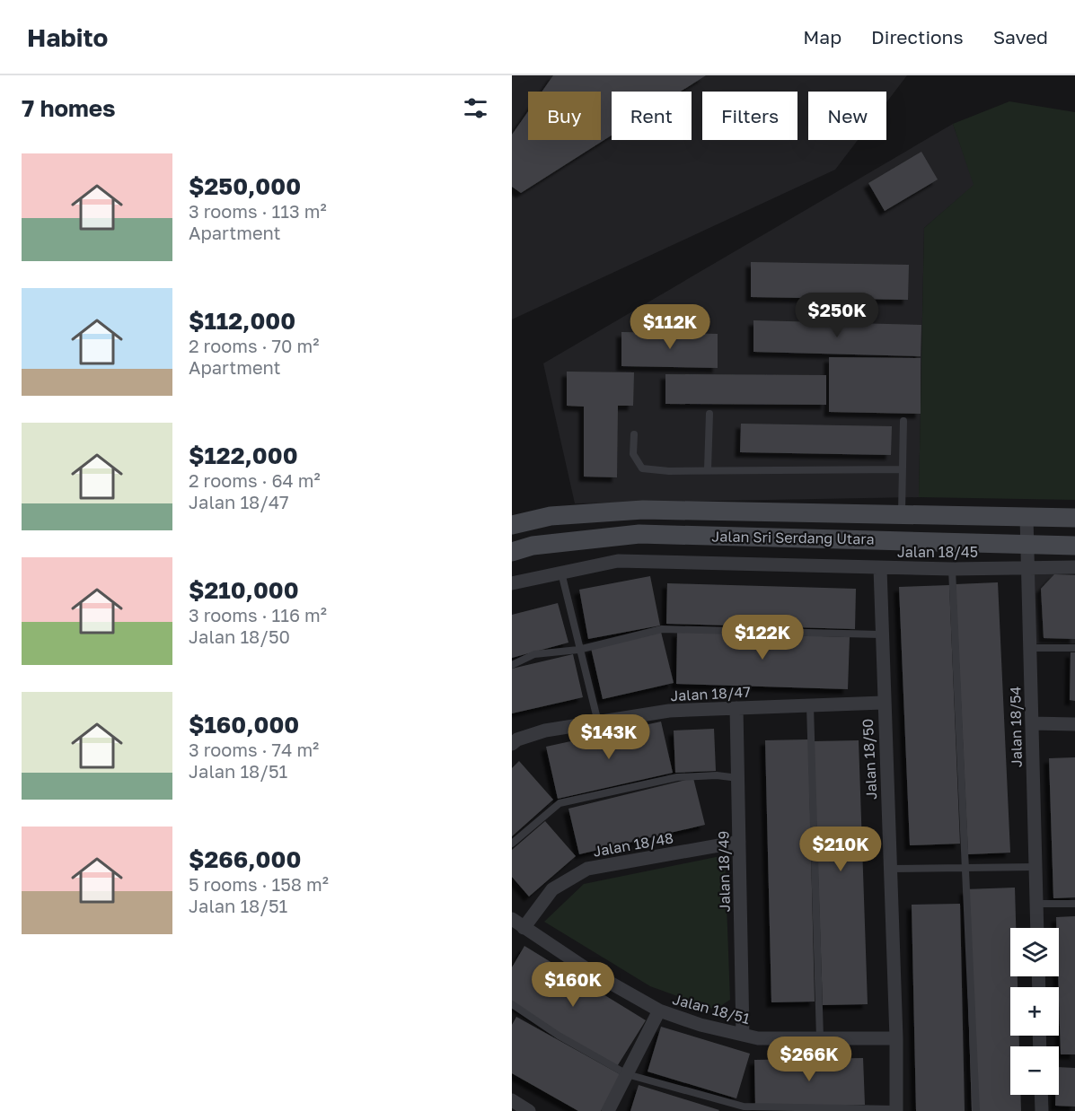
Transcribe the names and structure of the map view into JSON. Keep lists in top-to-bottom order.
{
  "streets": {
    "street": [
      "Jalan Sri Serdang Utara",
      "Jalan 18/45",
      "Jalan 18/47",
      "Jalan 18/54",
      "Jalan 18/50",
      "Jalan 18/48",
      "Jalan 18/49",
      "Jalan 18/51"
    ]
  },
  "crossings": [
    ["Jalan Sri Serdang Utara", "Jalan 18/54"],
    ["Jalan 18/45", "Jalan 18/54"],
    ["Jalan 18/45", "Jalan 18/50"],
    ["Jalan 18/47", "Jalan 18/50"],
    ["Jalan 18/47", "Jalan 18/49"],
    ["Jalan 18/50", "Jalan 18/51"],
    ["Jalan 18/48", "Jalan 18/49"],
    ["Jalan 18/48", "Jalan 18/51"],
    ["Jalan 18/49", "Jalan 18/51"]
  ],
  "page": {
    "header": "Habito",
    "nav": ["Map", "Directions", "Saved"],
    "heading": "7 homes",
    "chip": [
      "Buy",
      "Rent",
      "Filters",
      "New"
    ],
    "list": [
      {
        "name": "$250,000",
        "note": "3 rooms · 113 m² · Apartment"
      },
      {
        "name": "$112,000",
        "note": "2 rooms · 70 m² · Apartment"
      },
      {
        "name": "$122,000",
        "note": "2 rooms · 64 m² · Jalan 18/47"
      },
      {
        "name": "$210,000",
        "note": "3 rooms · 116 m² · Jalan 18/50"
      },
      {
        "name": "$160,000",
        "note": "3 rooms · 74 m² · Jalan 18/51"
      },
      {
        "name": "$266,000",
        "note": "5 rooms · 158 m² · Jalan 18/51"
      }
    ],
    "price": [
      "$250K",
      "$112K",
      "$122K",
      "$143K",
      "$210K",
      "$160K",
      "$266K"
    ],
    "map_buttons": ["+", "−"]
  }
}
